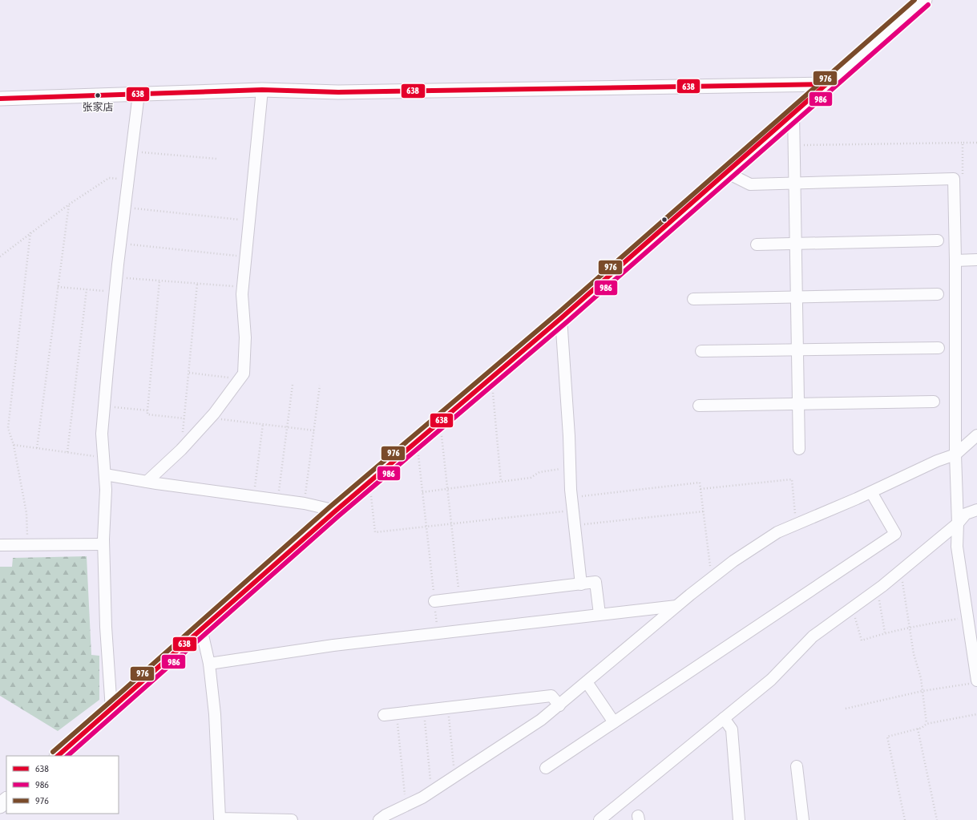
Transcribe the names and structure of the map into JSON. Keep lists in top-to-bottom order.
{
  "places": ["张家店"],
  "lines": ["transit line 976", "transit line 986", "transit line 638"],
  "legend": ["638", "986", "976"]
}
